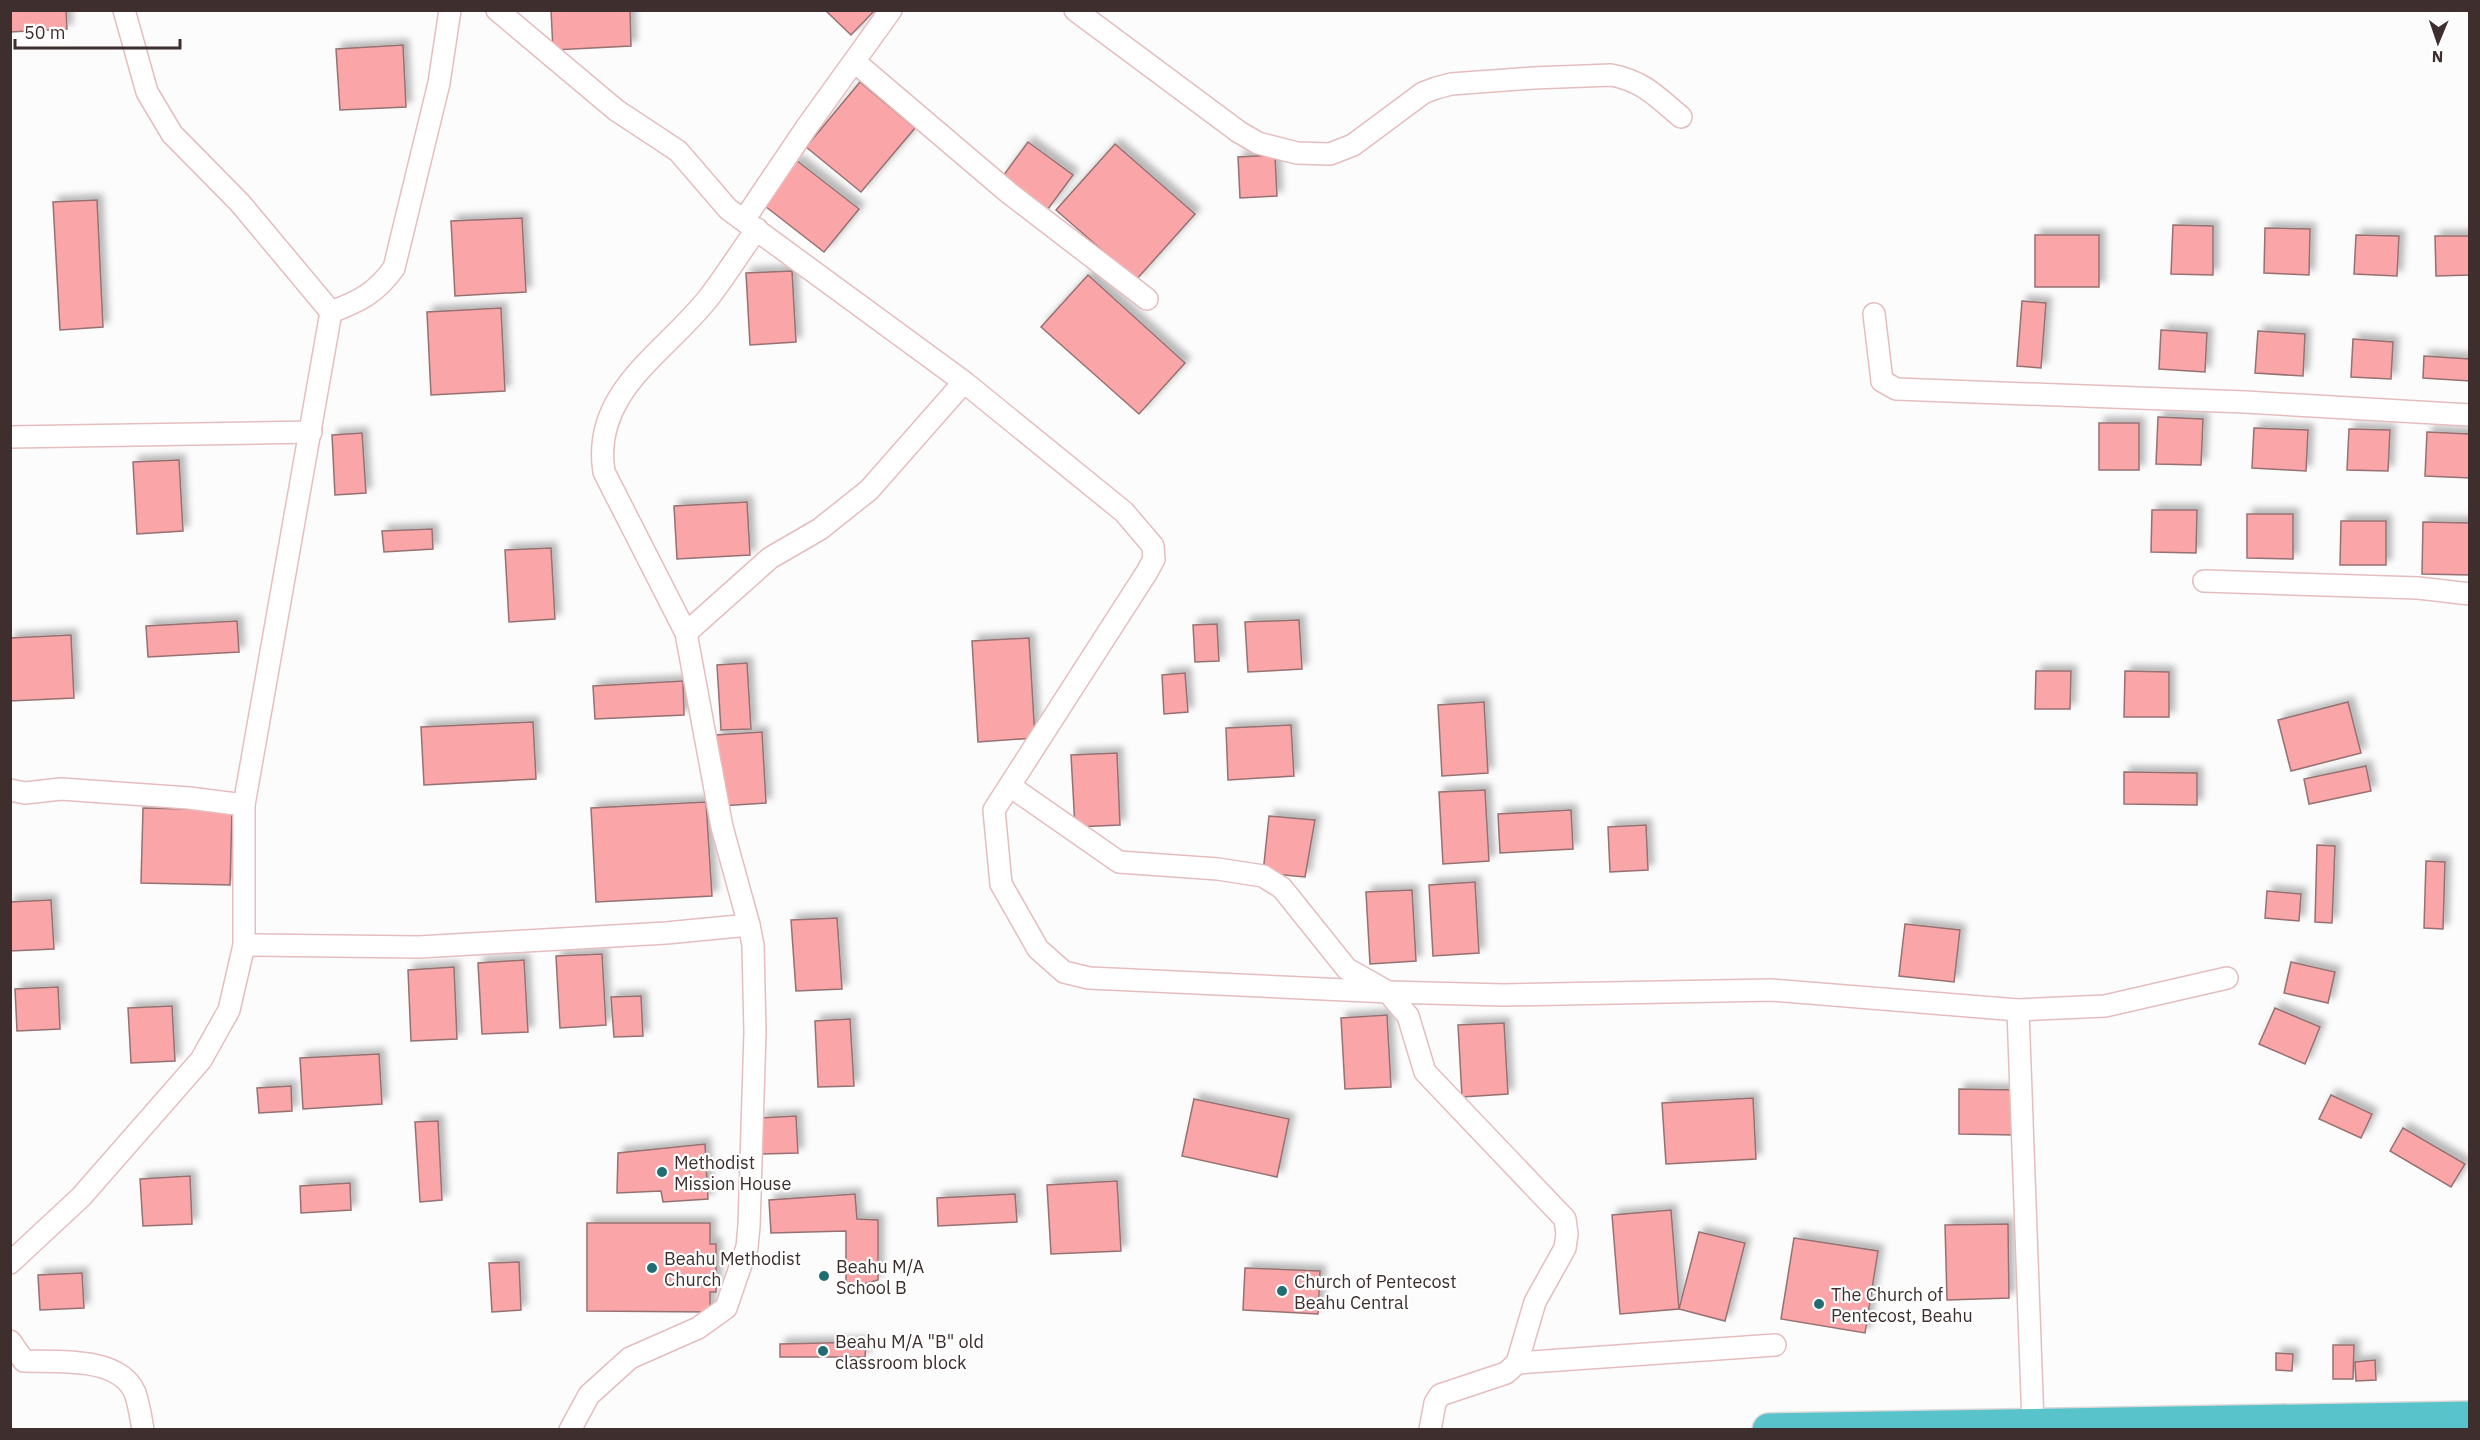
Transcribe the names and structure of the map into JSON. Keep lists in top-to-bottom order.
{
  "places": [
    "Methodist Mission House",
    "Beahu Methodist Church",
    "Beahu M/A School B",
    "Church of Pentecost Beahu Central",
    "The Church of Pentecost, Beahu",
    "Beahu M/A \"B\" old classroom block"
  ],
  "scale_bar": "50 m",
  "north": "bottom"
}
